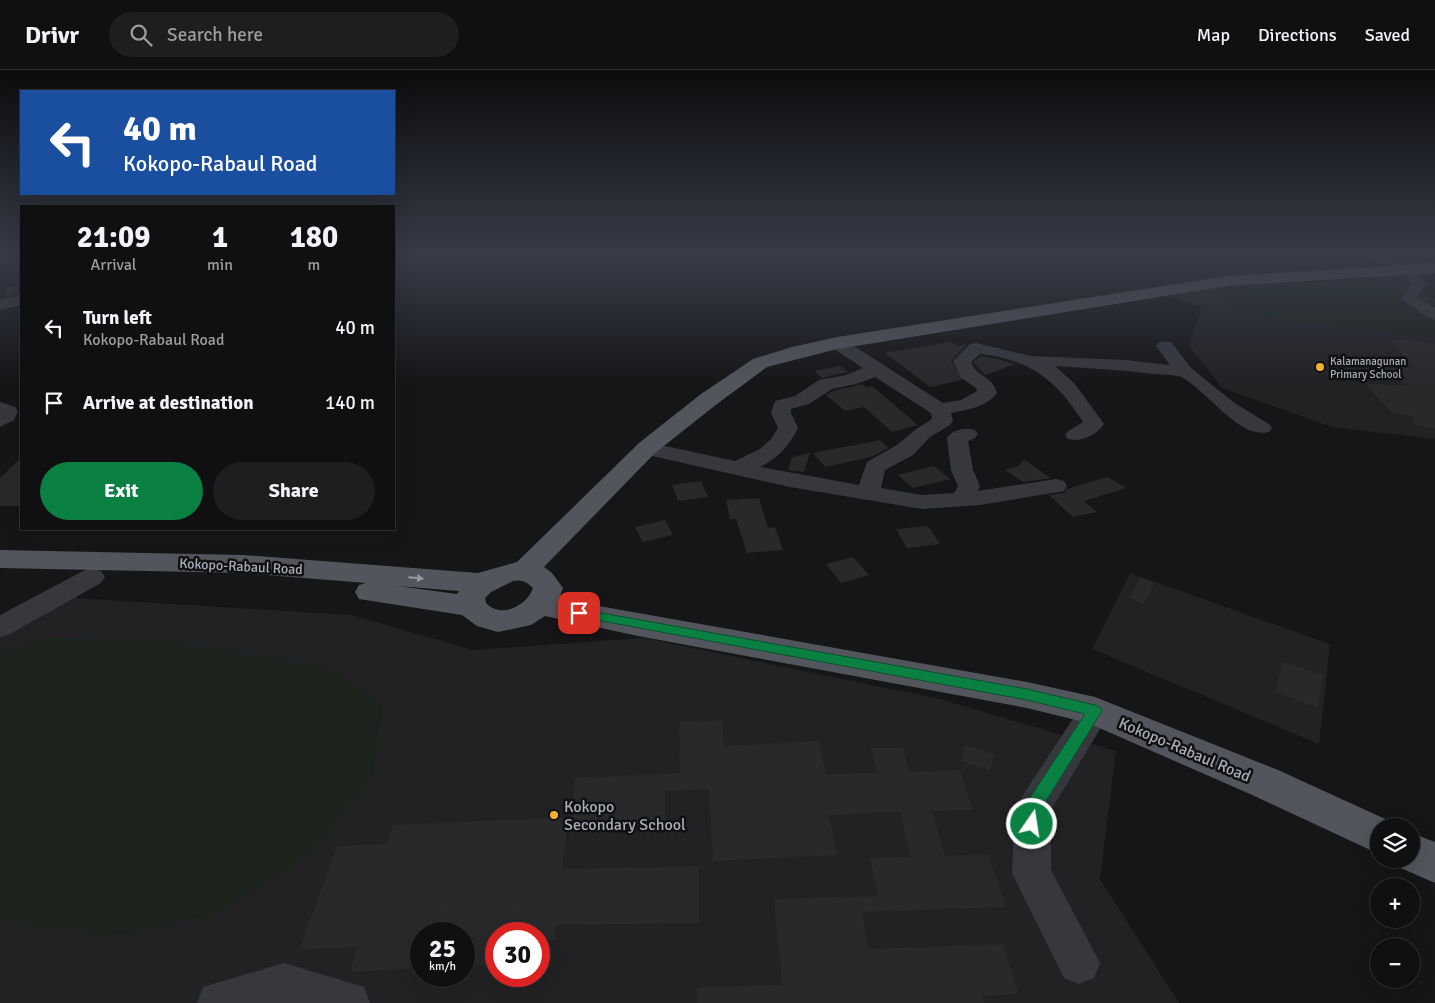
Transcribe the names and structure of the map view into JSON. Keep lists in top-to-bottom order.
{
  "streets": {
    "main road": ["Kokopo-Rabaul Road"]
  },
  "places": ["Kalamanagunan Primary School", "Kokopo Secondary School"],
  "page": {
    "header": "Drivr",
    "search": "Search here",
    "nav": ["Map", "Directions", "Saved"],
    "turn": ["40 m", "Kokopo-Rabaul Road"],
    "eta": [
      "21:09",
      "Arrival",
      "1",
      "min",
      "180",
      "m"
    ],
    "list": [
      {
        "name": "Turn left",
        "note": "Kokopo-Rabaul Road",
        "value": "40 m"
      },
      {
        "name": "Arrive at destination",
        "value": "140 m"
      }
    ],
    "buttons": ["Exit", "Share"],
    "map_buttons": ["+", "−"],
    "speed": "25 km/h",
    "limit": "30"
  }
}
